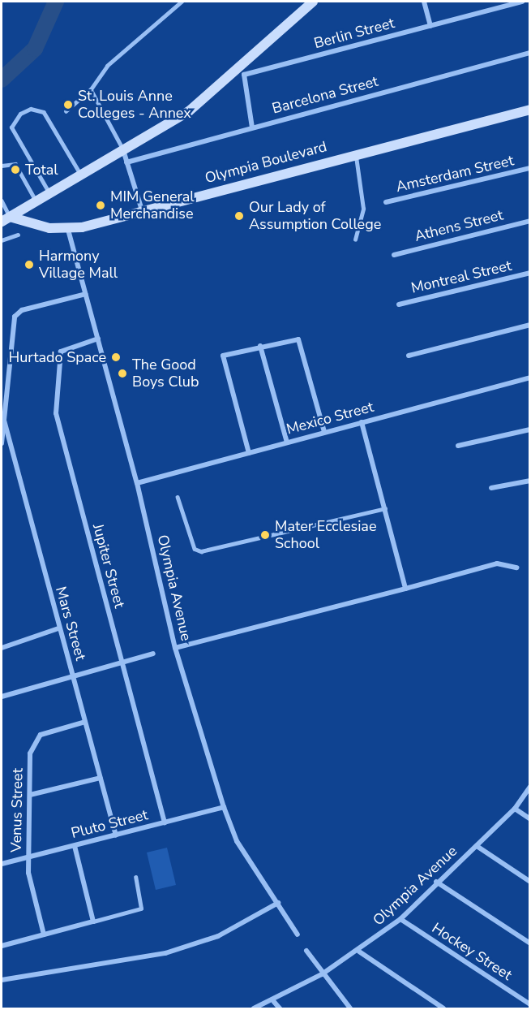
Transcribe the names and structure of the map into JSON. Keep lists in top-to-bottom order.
{
  "streets": {
    "main road": ["Olympia Boulevard"],
    "street": [
      "Berlin Street",
      "Barcelona Street",
      "Amsterdam Street",
      "Athens Street",
      "Montreal Street",
      "Mexico Street",
      "Jupiter Street",
      "Olympia Avenue",
      "Mars Street",
      "Venus Street",
      "Pluto Street",
      "Hockey Street"
    ]
  },
  "crossings": [
    ["Berlin Street", "Barcelona Street"],
    ["Olympia Boulevard", "Olympia Avenue"],
    ["Mexico Street", "Olympia Avenue"],
    ["Jupiter Street", "Olympia Avenue"],
    ["Jupiter Street", "Pluto Street"],
    ["Olympia Avenue", "Pluto Street"],
    ["Olympia Avenue", "Hockey Street"],
    ["Mars Street", "Venus Street"],
    ["Mars Street", "Pluto Street"],
    ["Venus Street", "Pluto Street"]
  ],
  "places": [
    "St. Louis Anne Colleges - Annex",
    "Total",
    "MIM General Merchandise",
    "Our Lady of Assumption College",
    "Harmony Village Mall",
    "Hurtado Space",
    "The Good Boys Club",
    "Mater Ecclesiae School"
  ]
}
